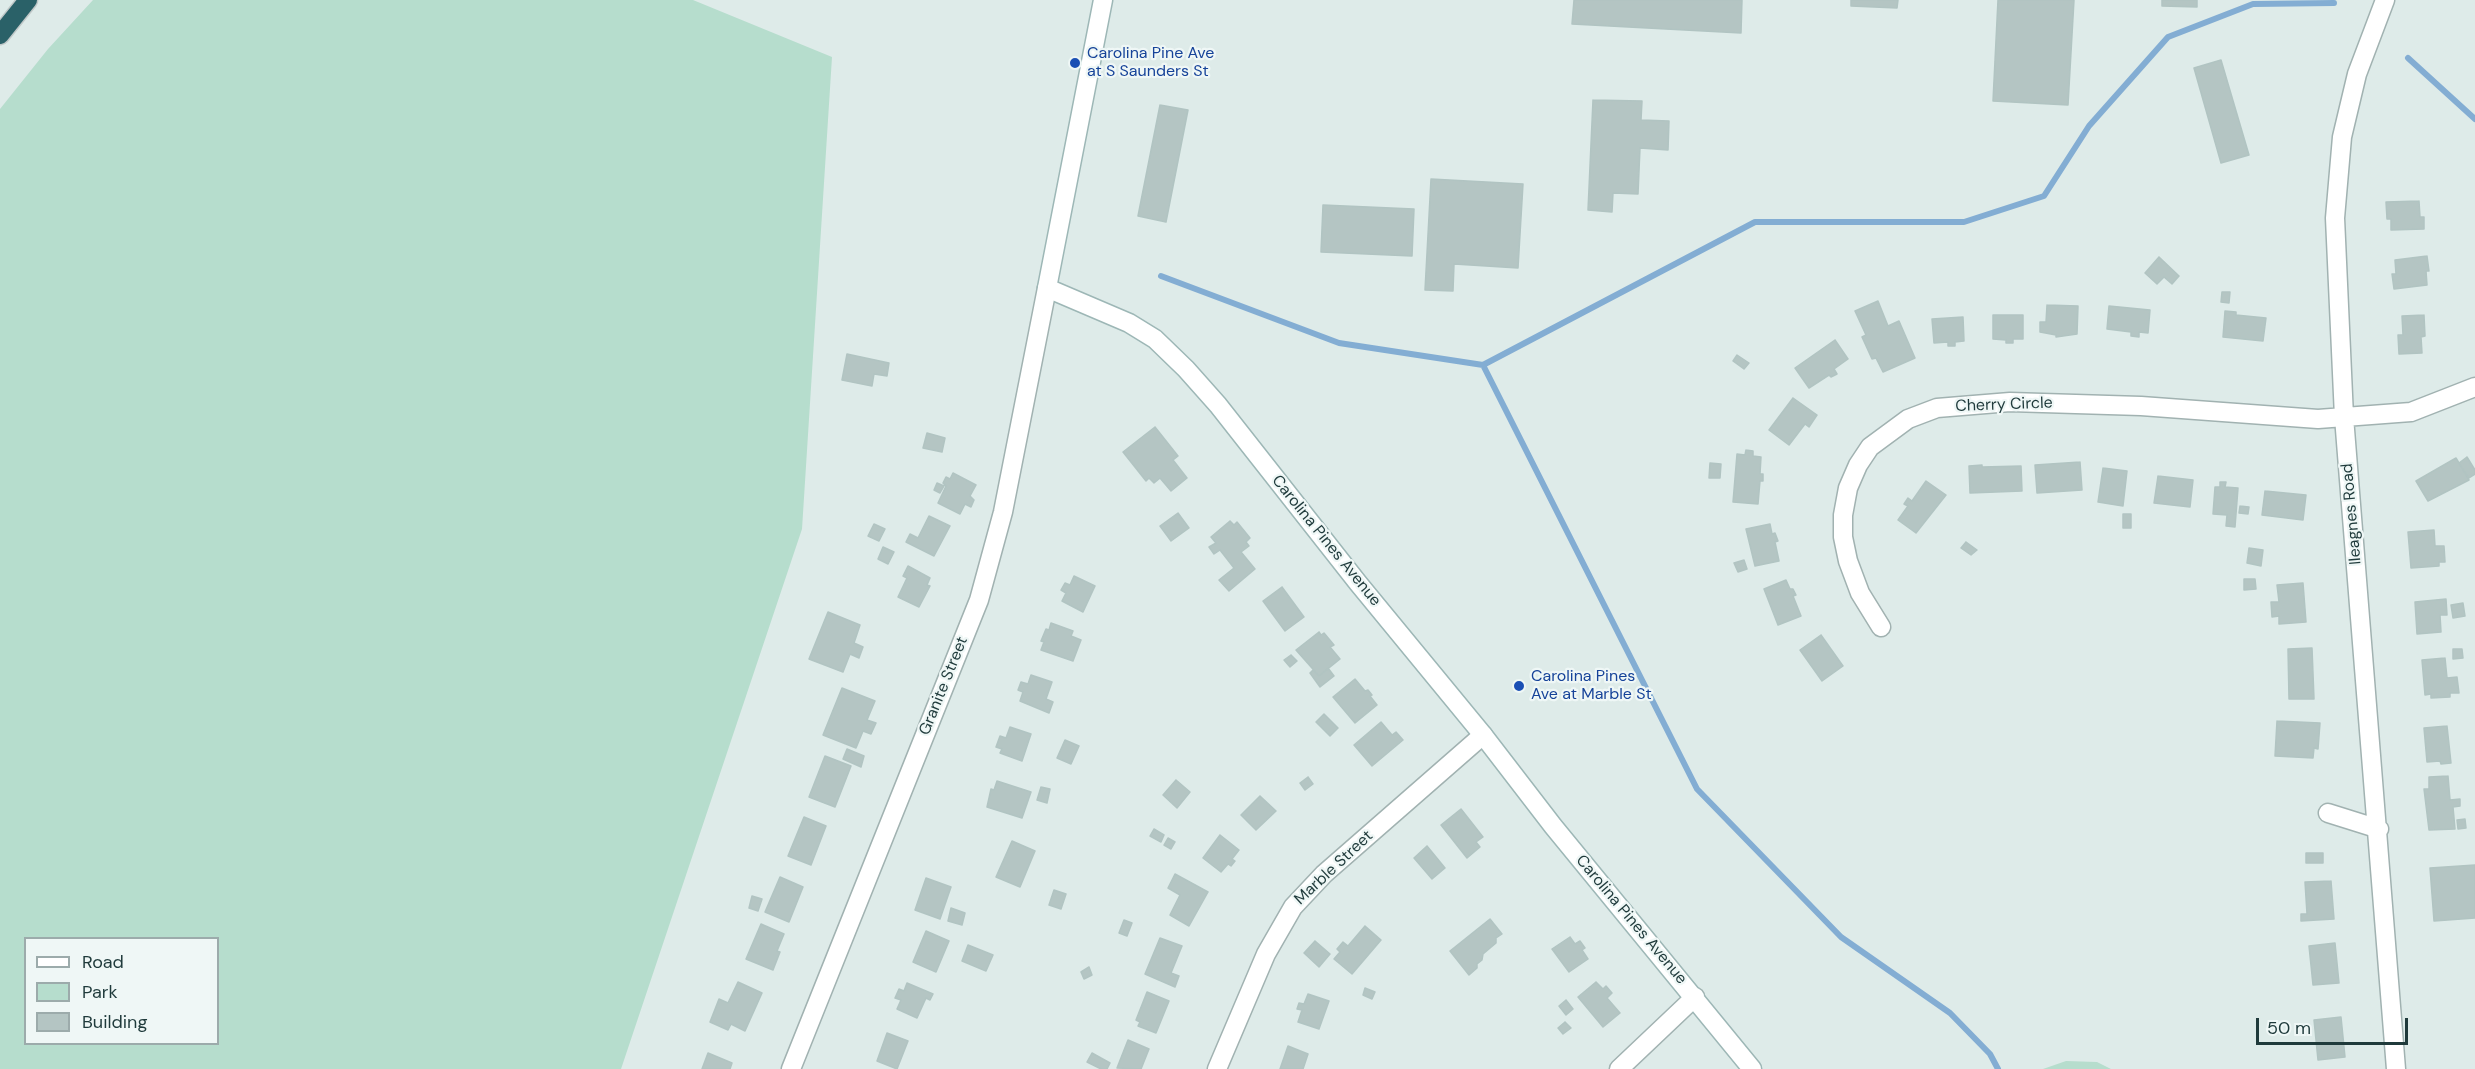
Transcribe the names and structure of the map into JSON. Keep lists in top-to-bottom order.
{
  "streets": {
    "street": [
      "Cherry Circle",
      "Ileagnes Road",
      "Carolina Pines Avenue",
      "Granite Street",
      "Marble Street"
    ]
  },
  "crossings": [
    ["Cherry Circle", "Ileagnes Road"],
    ["Carolina Pines Avenue", "Granite Street"],
    ["Carolina Pines Avenue", "Marble Street"]
  ],
  "places": ["Carolina Pine Ave at S Saunders St", "Carolina Pines Ave at Marble St"],
  "legend": ["Road", "Park", "Building"],
  "scale_bar": "50 m"
}
